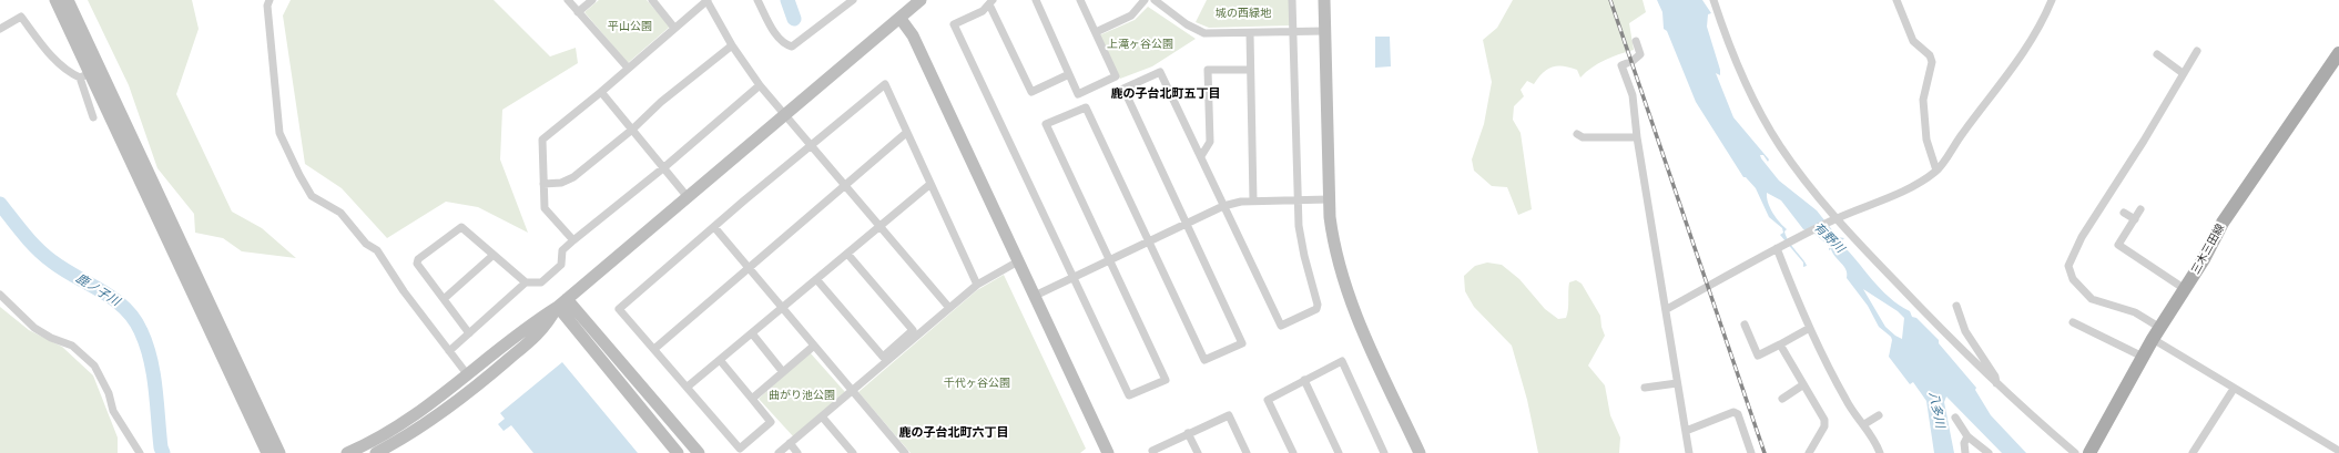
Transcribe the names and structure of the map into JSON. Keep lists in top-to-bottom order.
{
  "streets": {
    "main road": ["三木三田線"]
  },
  "districts": ["鹿の子台北町五丁目", "鹿の子台北町六丁目"],
  "water": ["有野川", "鹿ノ子川", "八多川"],
  "parks": [
    "城の西緑地",
    "平山公園",
    "上滝ヶ谷公園",
    "千代ヶ谷公園",
    "曲がり池公園"
  ]
}
